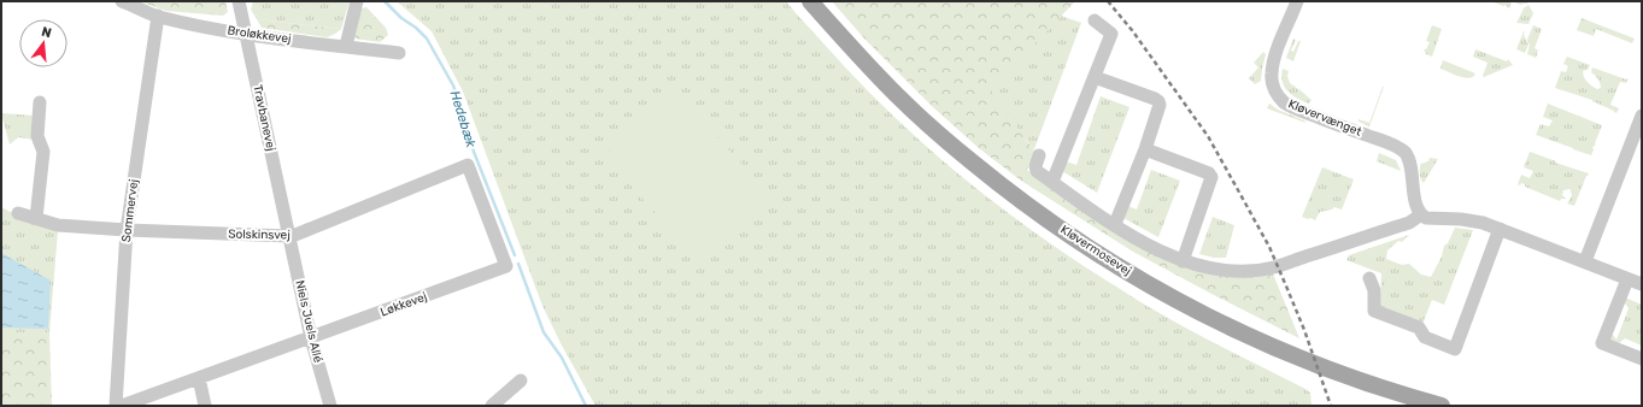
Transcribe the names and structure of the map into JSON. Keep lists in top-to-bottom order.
{
  "streets": {
    "main road": ["Kløvermosevej"],
    "street": [
      "Broløkkevej",
      "Travbanevej",
      "Kløvervænget",
      "Sommervej",
      "Solskinsvej",
      "Løkkevej",
      "Niels Juels Allé"
    ]
  },
  "crossings": [
    ["Broløkkevej", "Travbanevej"],
    ["Broløkkevej", "Sommervej"],
    ["Travbanevej", "Solskinsvej"],
    ["Travbanevej", "Niels Juels Allé"],
    ["Sommervej", "Solskinsvej"],
    ["Solskinsvej", "Løkkevej"],
    ["Solskinsvej", "Niels Juels Allé"],
    ["Løkkevej", "Niels Juels Allé"]
  ],
  "water": ["Hedebæk"],
  "north": "top"
}
